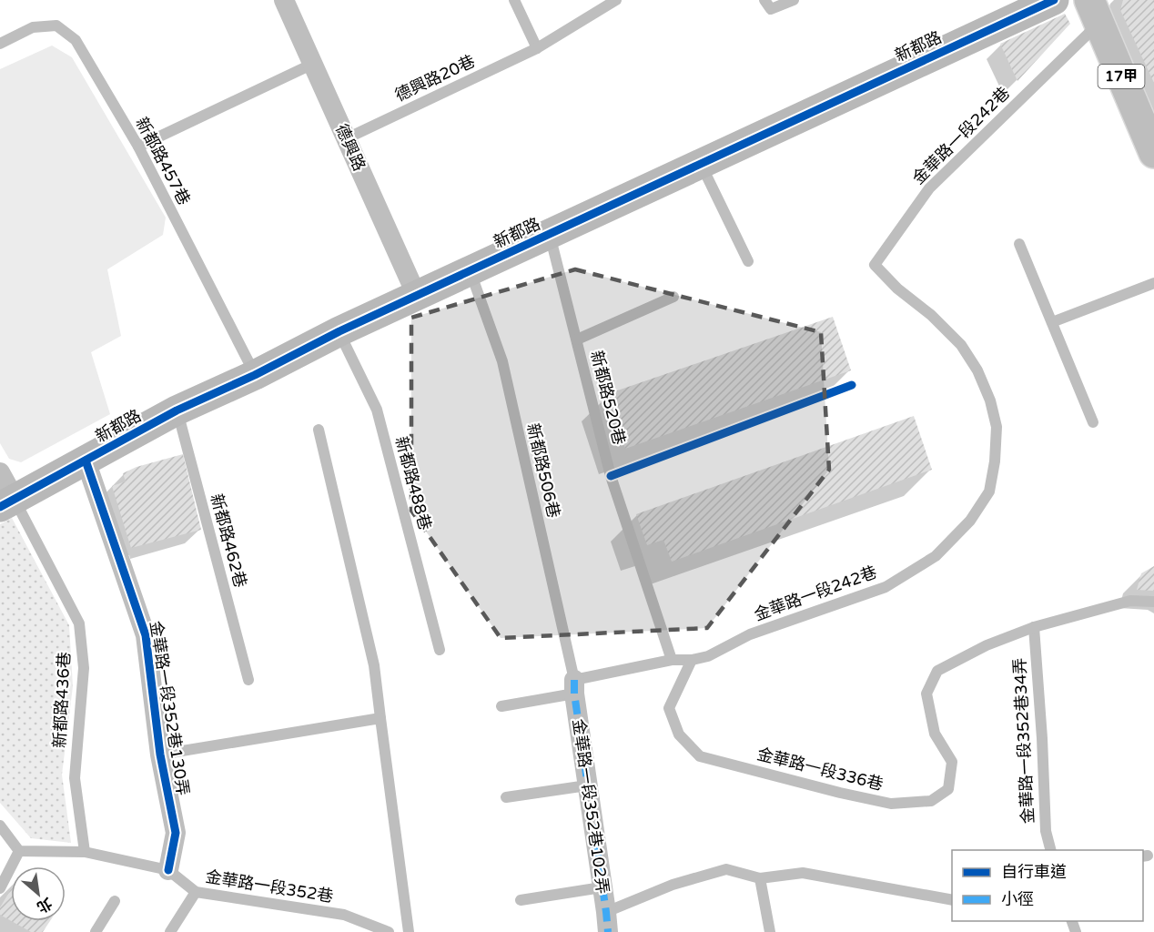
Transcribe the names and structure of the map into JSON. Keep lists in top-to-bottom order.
{
  "streets": {
    "main road": ["17甲"],
    "street": [
      "新都路",
      "德興路",
      "金華路一段352巷130弄",
      "金華路一段352巷102弄"
    ],
    "lane": [
      "德興路20巷",
      "金華路一段242巷",
      "新都路457巷",
      "新都路520巷",
      "新都路506巷",
      "新都路488巷",
      "新都路462巷",
      "新都路436巷",
      "金華路一段352巷34弄",
      "金華路一段336巷",
      "金華路一段352巷"
    ]
  },
  "crossings": [
    ["新都路", "德興路"],
    ["新都路", "新都路457巷"],
    ["新都路", "新都路520巷"],
    ["新都路", "新都路506巷"],
    ["新都路", "新都路488巷"],
    ["新都路", "新都路462巷"],
    ["新都路", "新都路436巷"],
    ["新都路", "金華路一段352巷130弄"],
    ["17甲", "金華路一段242巷"],
    ["德興路20巷", "德興路"],
    ["金華路一段242巷", "新都路520巷"],
    ["金華路一段242巷", "新都路506巷"],
    ["金華路一段242巷", "金華路一段336巷"],
    ["金華路一段242巷", "金華路一段352巷102弄"],
    ["新都路506巷", "金華路一段352巷102弄"],
    ["新都路436巷", "金華路一段352巷"],
    ["金華路一段352巷130弄", "金華路一段352巷"],
    ["金華路一段352巷34弄", "金華路一段336巷"]
  ],
  "legend": ["自行車道", "小徑"],
  "north": "bottom right"
}
